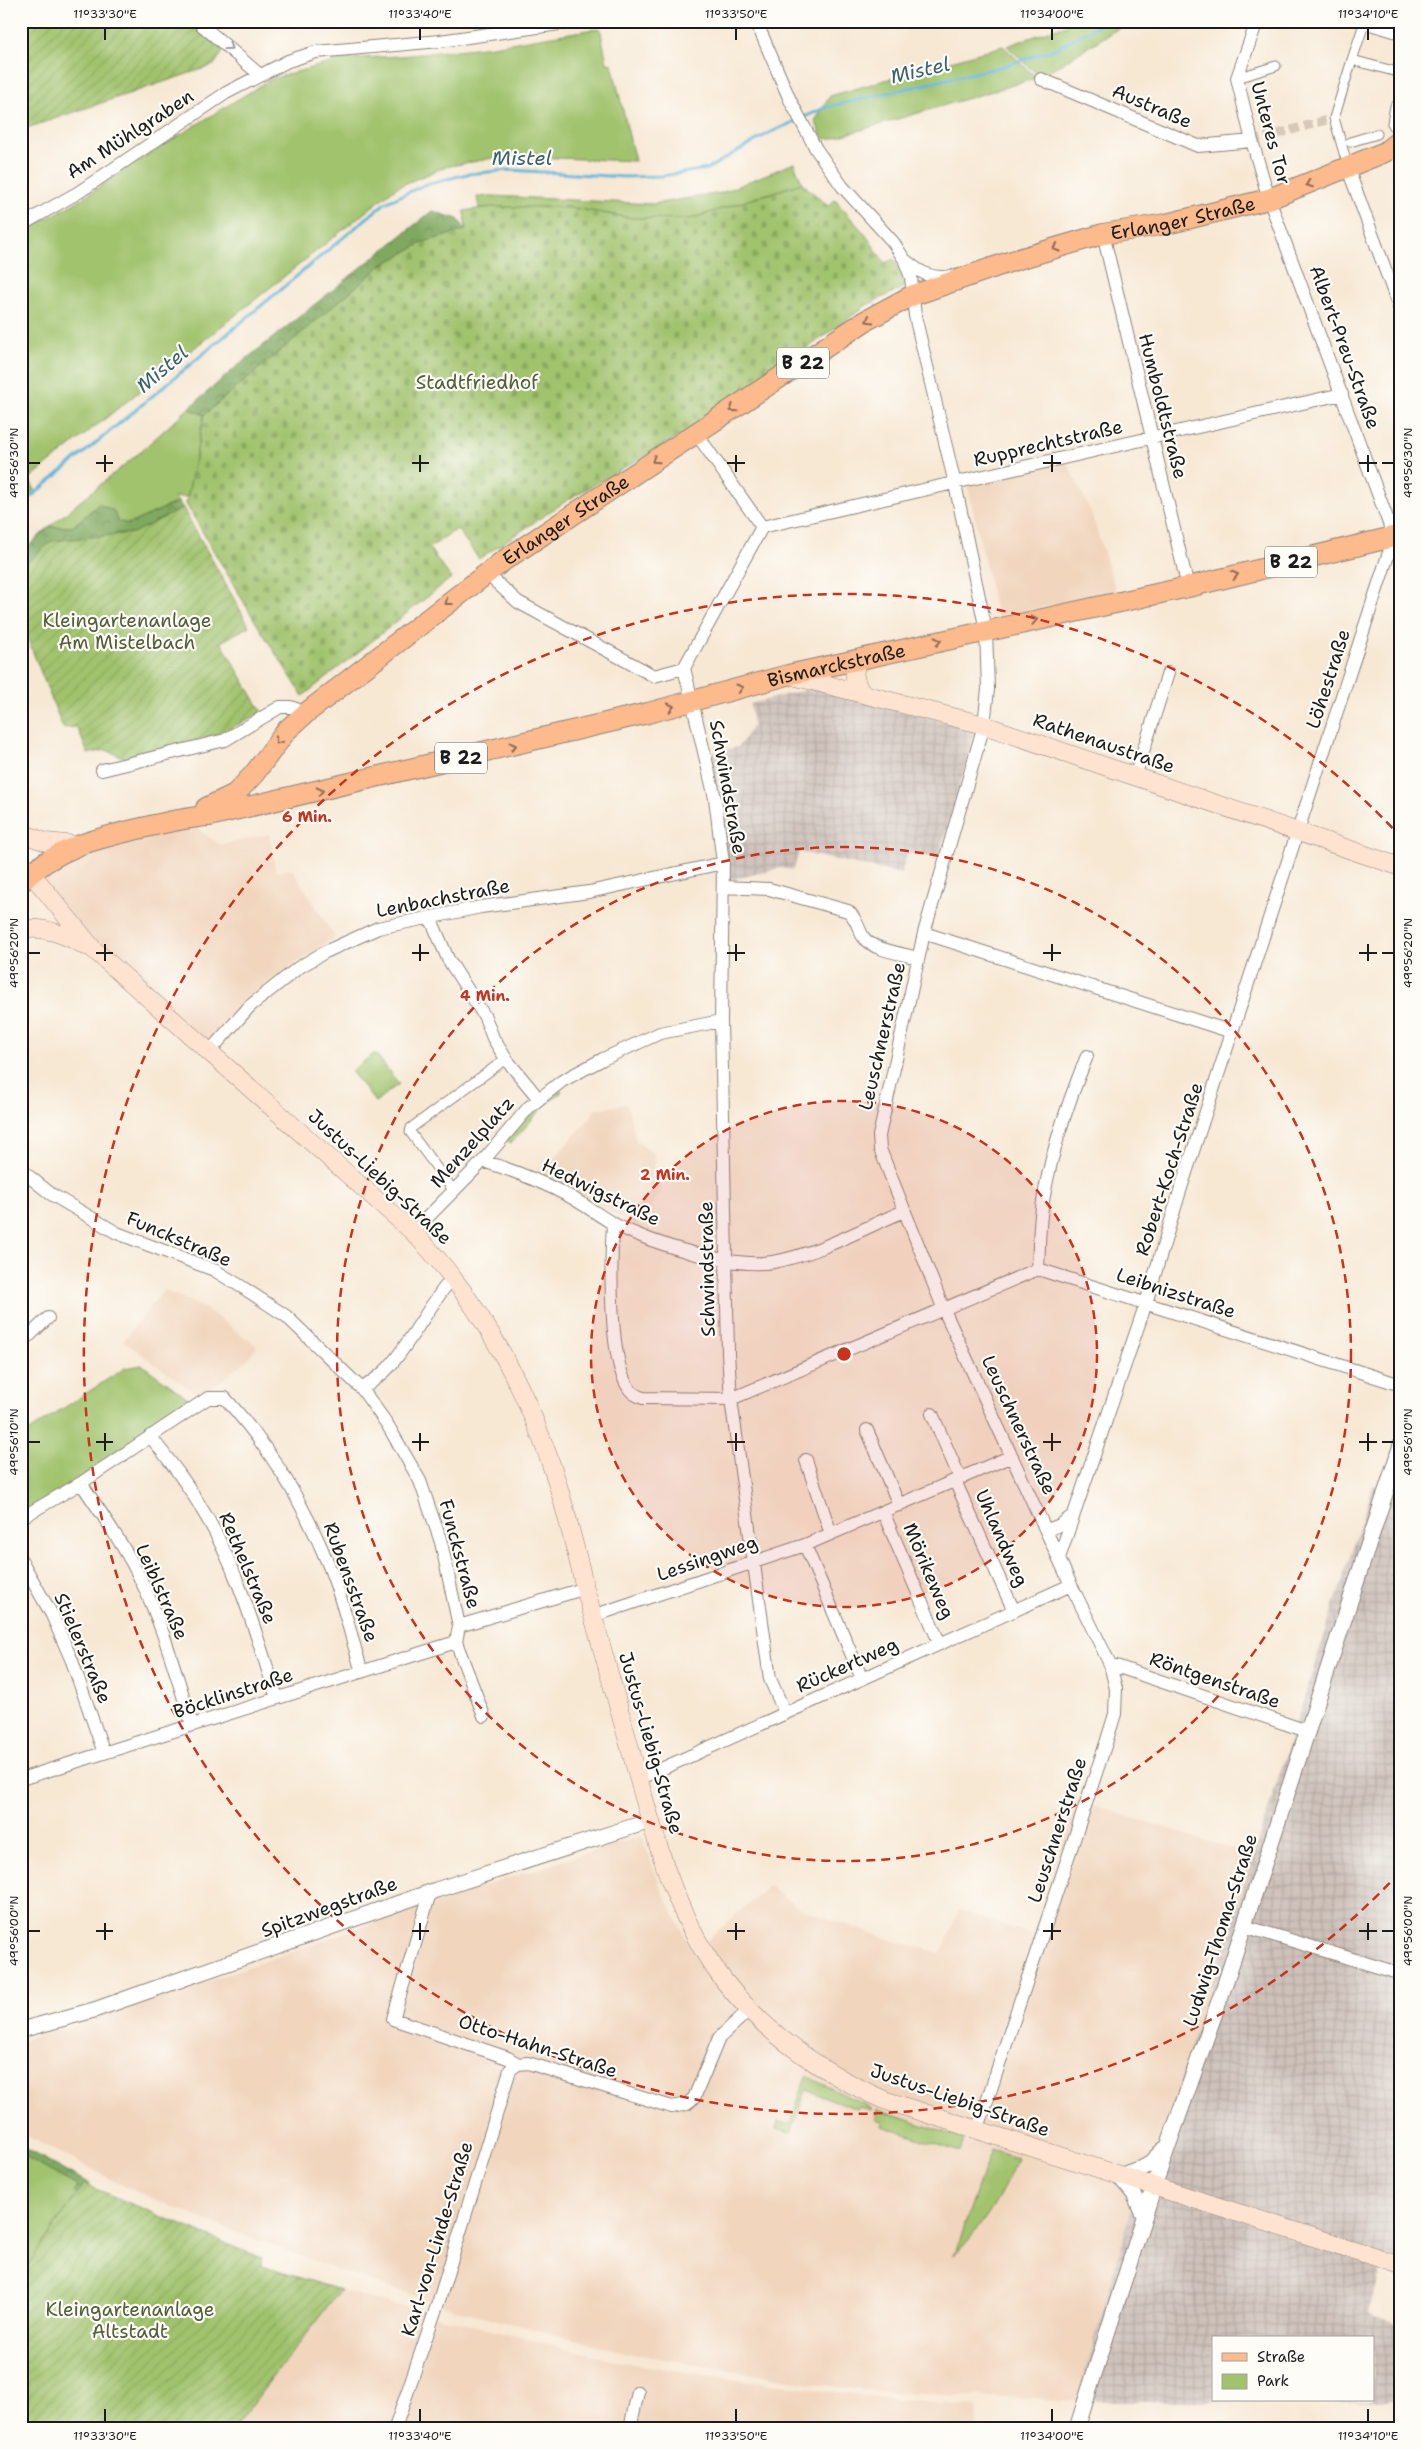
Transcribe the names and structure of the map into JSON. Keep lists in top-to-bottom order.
{
  "streets": {
    "main road": [
      "Erlanger Straße",
      "B 22",
      "Bismarckstraße",
      "Rathenaustraße",
      "Justus-Liebig-Straße"
    ],
    "street": [
      "Austraße",
      "Unteres Tor",
      "Am Mühlgraben",
      "Albert-Preu-Straße",
      "Humboldtstraße",
      "Rupprechtstraße",
      "Löhestraße",
      "Schwindstraße",
      "Lenbachstraße",
      "Leuschnerstraße",
      "Menzelplatz",
      "Robert-Koch-Straße",
      "Hedwigstraße",
      "Funckstraße",
      "Leibnizstraße",
      "Uhlandweg",
      "Lessingweg",
      "Rethelstraße",
      "Mörikeweg",
      "Rubensstraße",
      "Leiblstraße",
      "Stielerstraße",
      "Rückertweg",
      "Röntgenstraße",
      "Böcklinstraße",
      "Spitzwegstraße",
      "Ludwig-Thoma-Straße",
      "Otto-Hahn-Straße",
      "Karl-von-Linde-Straße"
    ]
  },
  "crossings": [
    ["Austraße", "Unteres Tor"],
    ["Unteres Tor", "Erlanger Straße"],
    ["Unteres Tor", "Albert-Preu-Straße"],
    ["Erlanger Straße", "Albert-Preu-Straße"],
    ["Erlanger Straße", "B 22"],
    ["Erlanger Straße", "Humboldtstraße"],
    ["Erlanger Straße", "Leuschnerstraße"],
    ["Albert-Preu-Straße", "Rupprechtstraße"],
    ["Albert-Preu-Straße", "Bismarckstraße"],
    ["Albert-Preu-Straße", "Löhestraße"],
    ["B 22", "Bismarckstraße"],
    ["Humboldtstraße", "Rupprechtstraße"],
    ["Humboldtstraße", "Bismarckstraße"],
    ["Rupprechtstraße", "Leuschnerstraße"],
    ["Bismarckstraße", "Löhestraße"],
    ["Bismarckstraße", "Rathenaustraße"],
    ["Bismarckstraße", "Schwindstraße"],
    ["Bismarckstraße", "Leuschnerstraße"],
    ["Löhestraße", "Rathenaustraße"],
    ["Löhestraße", "Robert-Koch-Straße"],
    ["Rathenaustraße", "Leuschnerstraße"],
    ["Rathenaustraße", "Robert-Koch-Straße"],
    ["Schwindstraße", "Lenbachstraße"],
    ["Schwindstraße", "Menzelplatz"],
    ["Schwindstraße", "Hedwigstraße"],
    ["Schwindstraße", "Lessingweg"],
    ["Schwindstraße", "Rückertweg"],
    ["Lenbachstraße", "Justus-Liebig-Straße"],
    ["Leuschnerstraße", "Robert-Koch-Straße"],
    ["Leuschnerstraße", "Justus-Liebig-Straße"],
    ["Leuschnerstraße", "Hedwigstraße"],
    ["Leuschnerstraße", "Lessingweg"],
    ["Leuschnerstraße", "Rückertweg"],
    ["Leuschnerstraße", "Röntgenstraße"],
    ["Menzelplatz", "Justus-Liebig-Straße"],
    ["Menzelplatz", "Hedwigstraße"],
    ["Robert-Koch-Straße", "Leibnizstraße"],
    ["Justus-Liebig-Straße", "Lessingweg"],
    ["Justus-Liebig-Straße", "Rückertweg"],
    ["Justus-Liebig-Straße", "Spitzwegstraße"],
    ["Justus-Liebig-Straße", "Ludwig-Thoma-Straße"],
    ["Justus-Liebig-Straße", "Otto-Hahn-Straße"],
    ["Uhlandweg", "Lessingweg"],
    ["Uhlandweg", "Rückertweg"],
    ["Lessingweg", "Mörikeweg"],
    ["Rethelstraße", "Rubensstraße"],
    ["Rethelstraße", "Böcklinstraße"],
    ["Mörikeweg", "Rückertweg"],
    ["Rubensstraße", "Böcklinstraße"],
    ["Leiblstraße", "Böcklinstraße"],
    ["Stielerstraße", "Böcklinstraße"],
    ["Röntgenstraße", "Ludwig-Thoma-Straße"],
    ["Spitzwegstraße", "Otto-Hahn-Straße"],
    ["Otto-Hahn-Straße", "Karl-von-Linde-Straße"]
  ],
  "one_way": ["Erlanger Straße", "Bismarckstraße"],
  "water": ["Mistel"],
  "parks": ["Stadtfriedhof", "Kleingartenanlage Am Mistelbach", "Kleingartenanlage Altstadt"],
  "legend": ["Straße", "Park"],
  "coordinates": [
    "11°33'30\"E",
    "11°33'40\"E",
    "11°33'50\"E",
    "11°34'00\"E",
    "11°34'10\"E",
    "49°56'30\"N",
    "49°56'20\"N",
    "49°56'10\"N",
    "49°56'00\"N"
  ],
  "rings": ["6 Min.", "4 Min.", "2 Min."]
}
